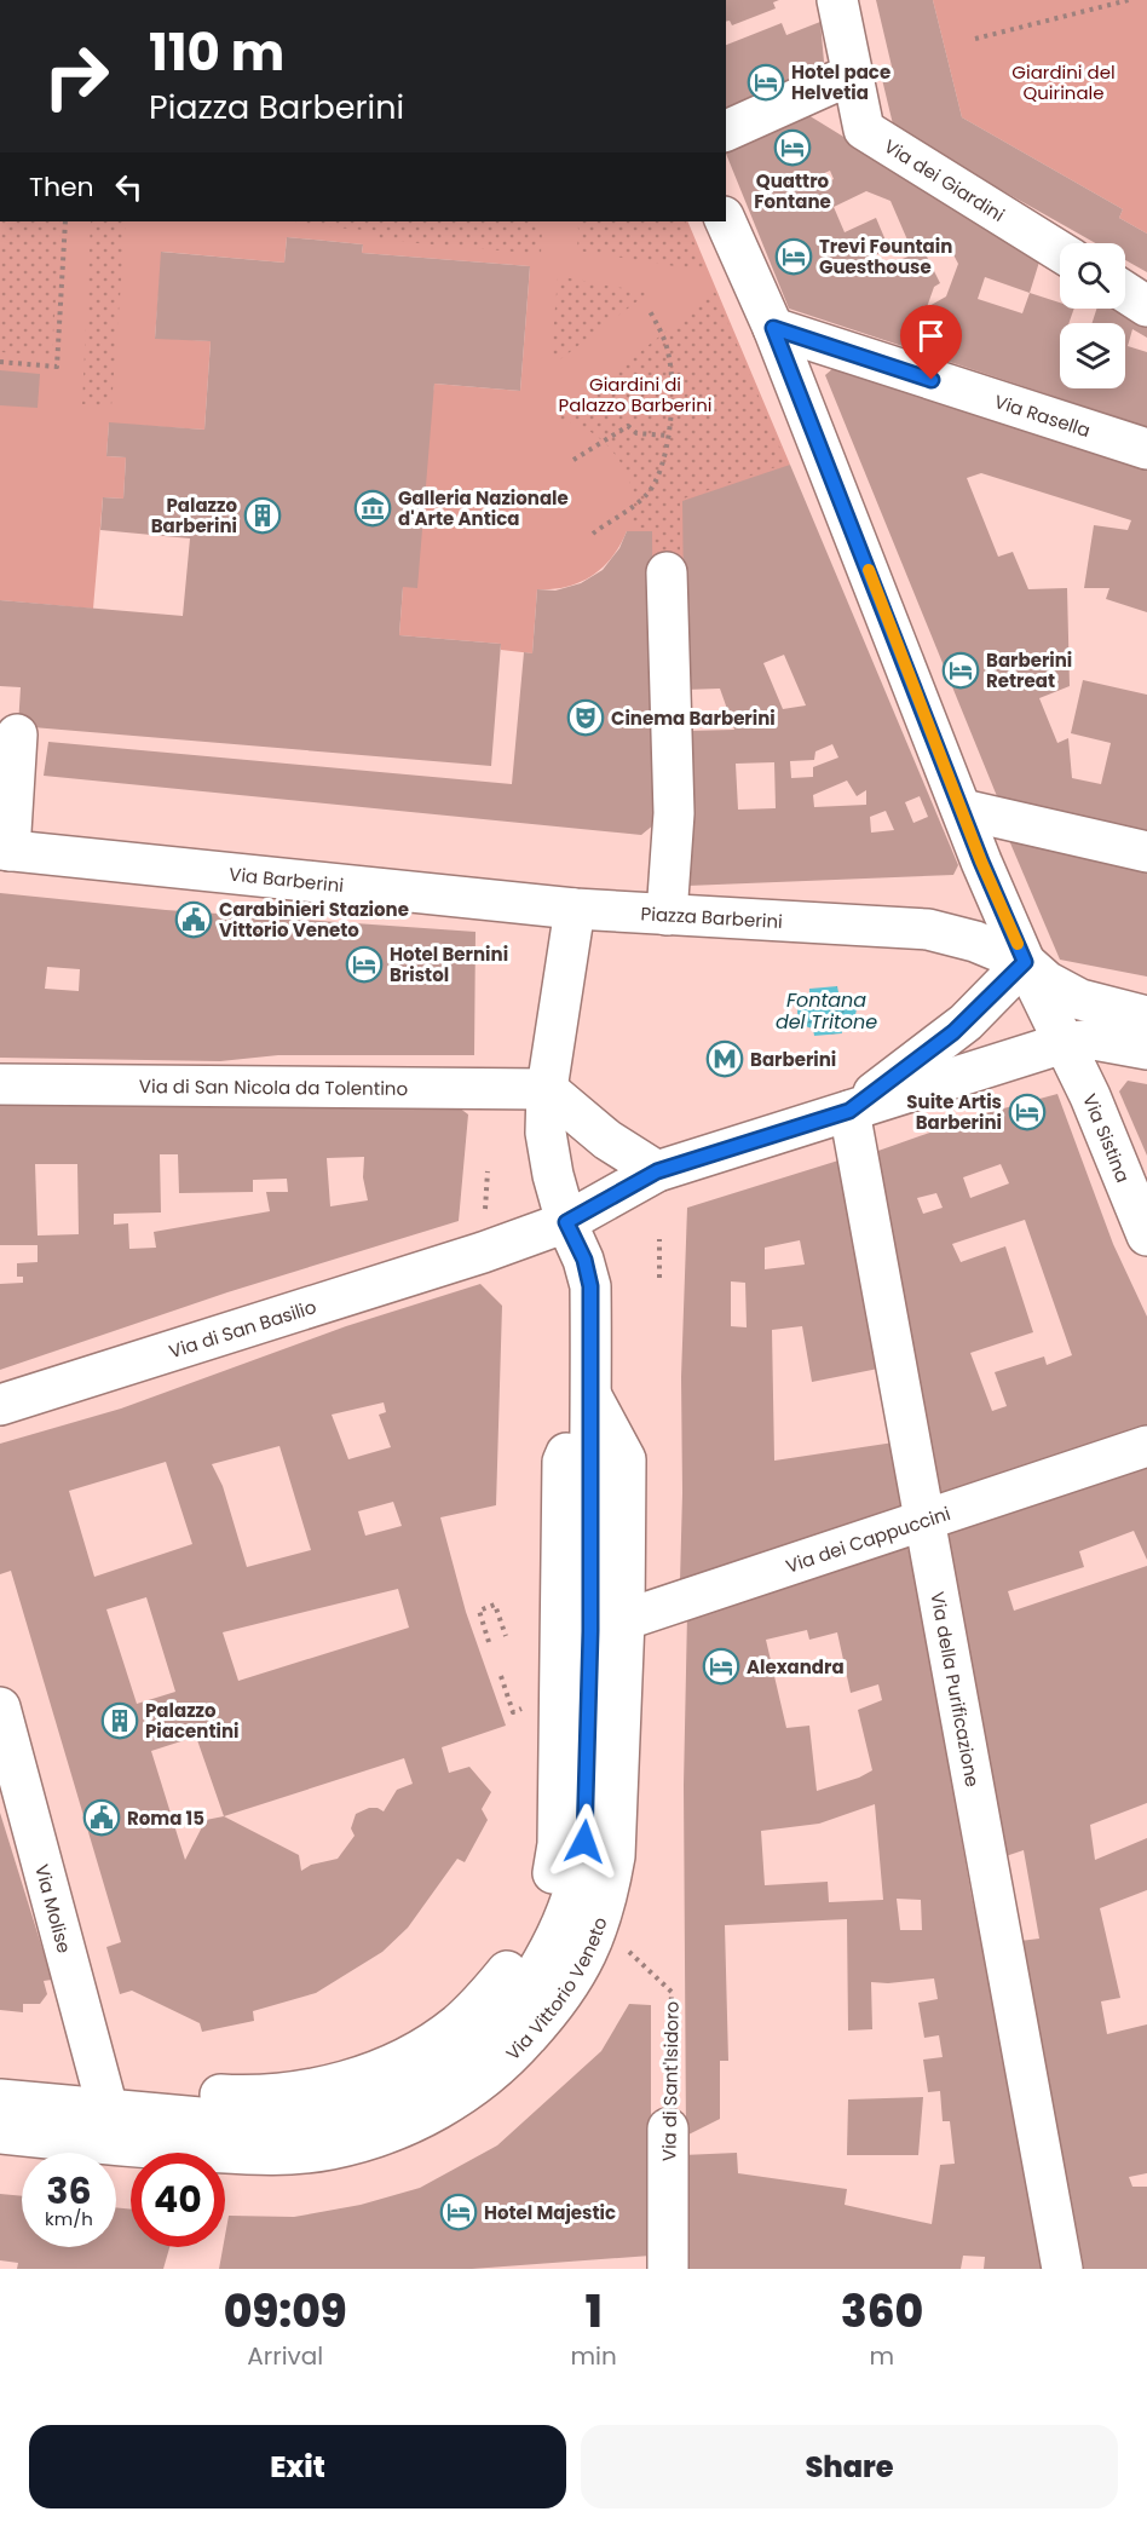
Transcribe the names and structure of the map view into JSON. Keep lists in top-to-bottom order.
{
  "streets": {
    "street": [
      "Via dei Giardini",
      "Via Rasella",
      "Via Barberini",
      "Piazza Barberini",
      "Via di San Nicola da Tolentino",
      "Via Sistina",
      "Via di San Basilio",
      "Via dei Cappuccini",
      "Via della Purificazione",
      "Via Molise",
      "Via Vittorio Veneto",
      "Via di Sant'Isidoro"
    ]
  },
  "crossings": [
    ["Via Barberini", "Piazza Barberini"],
    ["Via di San Basilio", "Via Vittorio Veneto"],
    ["Via dei Cappuccini", "Via della Purificazione"],
    ["Via dei Cappuccini", "Via Vittorio Veneto"],
    ["Via Molise", "Via Vittorio Veneto"],
    ["Via Vittorio Veneto", "Via di Sant'Isidoro"]
  ],
  "water": ["Fontana del Tritone"],
  "parks": ["Giardini del Quirinale", "Giardini di Palazzo Barberini"],
  "places": {
    "hotel": [
      "Hotel pace Helvetia",
      "Quattro Fontane",
      "Trevi Fountain Guesthouse",
      "Barberini Retreat",
      "Hotel Bernini Bristol",
      "Suite Artis Barberini",
      "Alexandra",
      "Hotel Majestic"
    ],
    "museum": ["Galleria Nazionale d'Arte Antica"],
    "building": ["Palazzo Barberini", "Palazzo Piacentini"],
    "theatre": ["Cinema Barberini"],
    "public building": ["Carabinieri Stazione Vittorio Veneto", "Roma 15"],
    "metro station": ["Barberini"]
  },
  "page": {
    "turn": ["110 m", "Piazza Barberini"],
    "then": "Then",
    "speed": "36 km/h",
    "limit": "40",
    "eta": [
      "09:09",
      "Arrival",
      "1",
      "min",
      "360",
      "m"
    ],
    "buttons": ["Exit", "Share"]
  }
}
